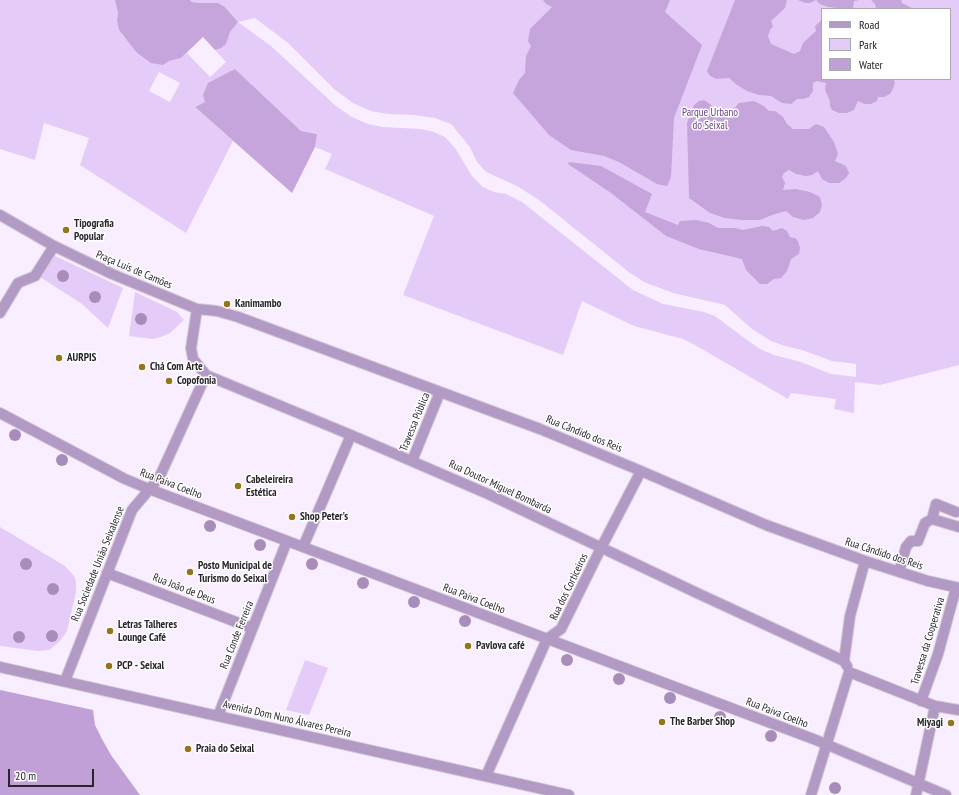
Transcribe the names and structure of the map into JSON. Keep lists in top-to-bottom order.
{
  "streets": {
    "street": [
      "Praça Luís de Camões",
      "Travessa Pública",
      "Rua Cândido dos Reis",
      "Rua Paiva Coelho",
      "Rua Doutor Miguel Bombarda",
      "Rua Sociedade União Seixalense",
      "Rua dos Corticeiros",
      "Rua João de Deus",
      "Rua Conde Ferreira",
      "Travessa da Cooperativa",
      "Avenida Dom Nuno Álvares Pereira"
    ]
  },
  "crossings": [
    ["Praça Luís de Camões", "Rua Cândido dos Reis"],
    ["Praça Luís de Camões", "Rua Doutor Miguel Bombarda"],
    ["Travessa Pública", "Rua Cândido dos Reis"],
    ["Travessa Pública", "Rua Doutor Miguel Bombarda"],
    ["Rua Cândido dos Reis", "Rua Doutor Miguel Bombarda"],
    ["Rua Cândido dos Reis", "Rua dos Corticeiros"],
    ["Rua Cândido dos Reis", "Travessa da Cooperativa"],
    ["Rua Paiva Coelho", "Rua Sociedade União Seixalense"],
    ["Rua Paiva Coelho", "Rua dos Corticeiros"],
    ["Rua Paiva Coelho", "Rua Conde Ferreira"],
    ["Rua Doutor Miguel Bombarda", "Rua Sociedade União Seixalense"],
    ["Rua Doutor Miguel Bombarda", "Rua dos Corticeiros"],
    ["Rua Sociedade União Seixalense", "Rua João de Deus"],
    ["Rua Sociedade União Seixalense", "Avenida Dom Nuno Álvares Pereira"],
    ["Rua dos Corticeiros", "Avenida Dom Nuno Álvares Pereira"],
    ["Rua João de Deus", "Rua Conde Ferreira"],
    ["Rua Conde Ferreira", "Avenida Dom Nuno Álvares Pereira"]
  ],
  "parks": ["Parque Urbano do Seixal"],
  "places": [
    "Tipografia Popular",
    "Kanimambo",
    "AURPIS",
    "Chá Com Arte",
    "Copofonia",
    "Cabeleireira Estética",
    "Shop Peter's",
    "Posto Municipal de Turismo do Seixal",
    "Letras Talheres Lounge Café",
    "Pavlova café",
    "PCP - Seixal",
    "The Barber Shop",
    "Miyagi",
    "Praia do Seixal"
  ],
  "legend": ["Road", "Park", "Water"],
  "scale_bar": "20 m"
}
